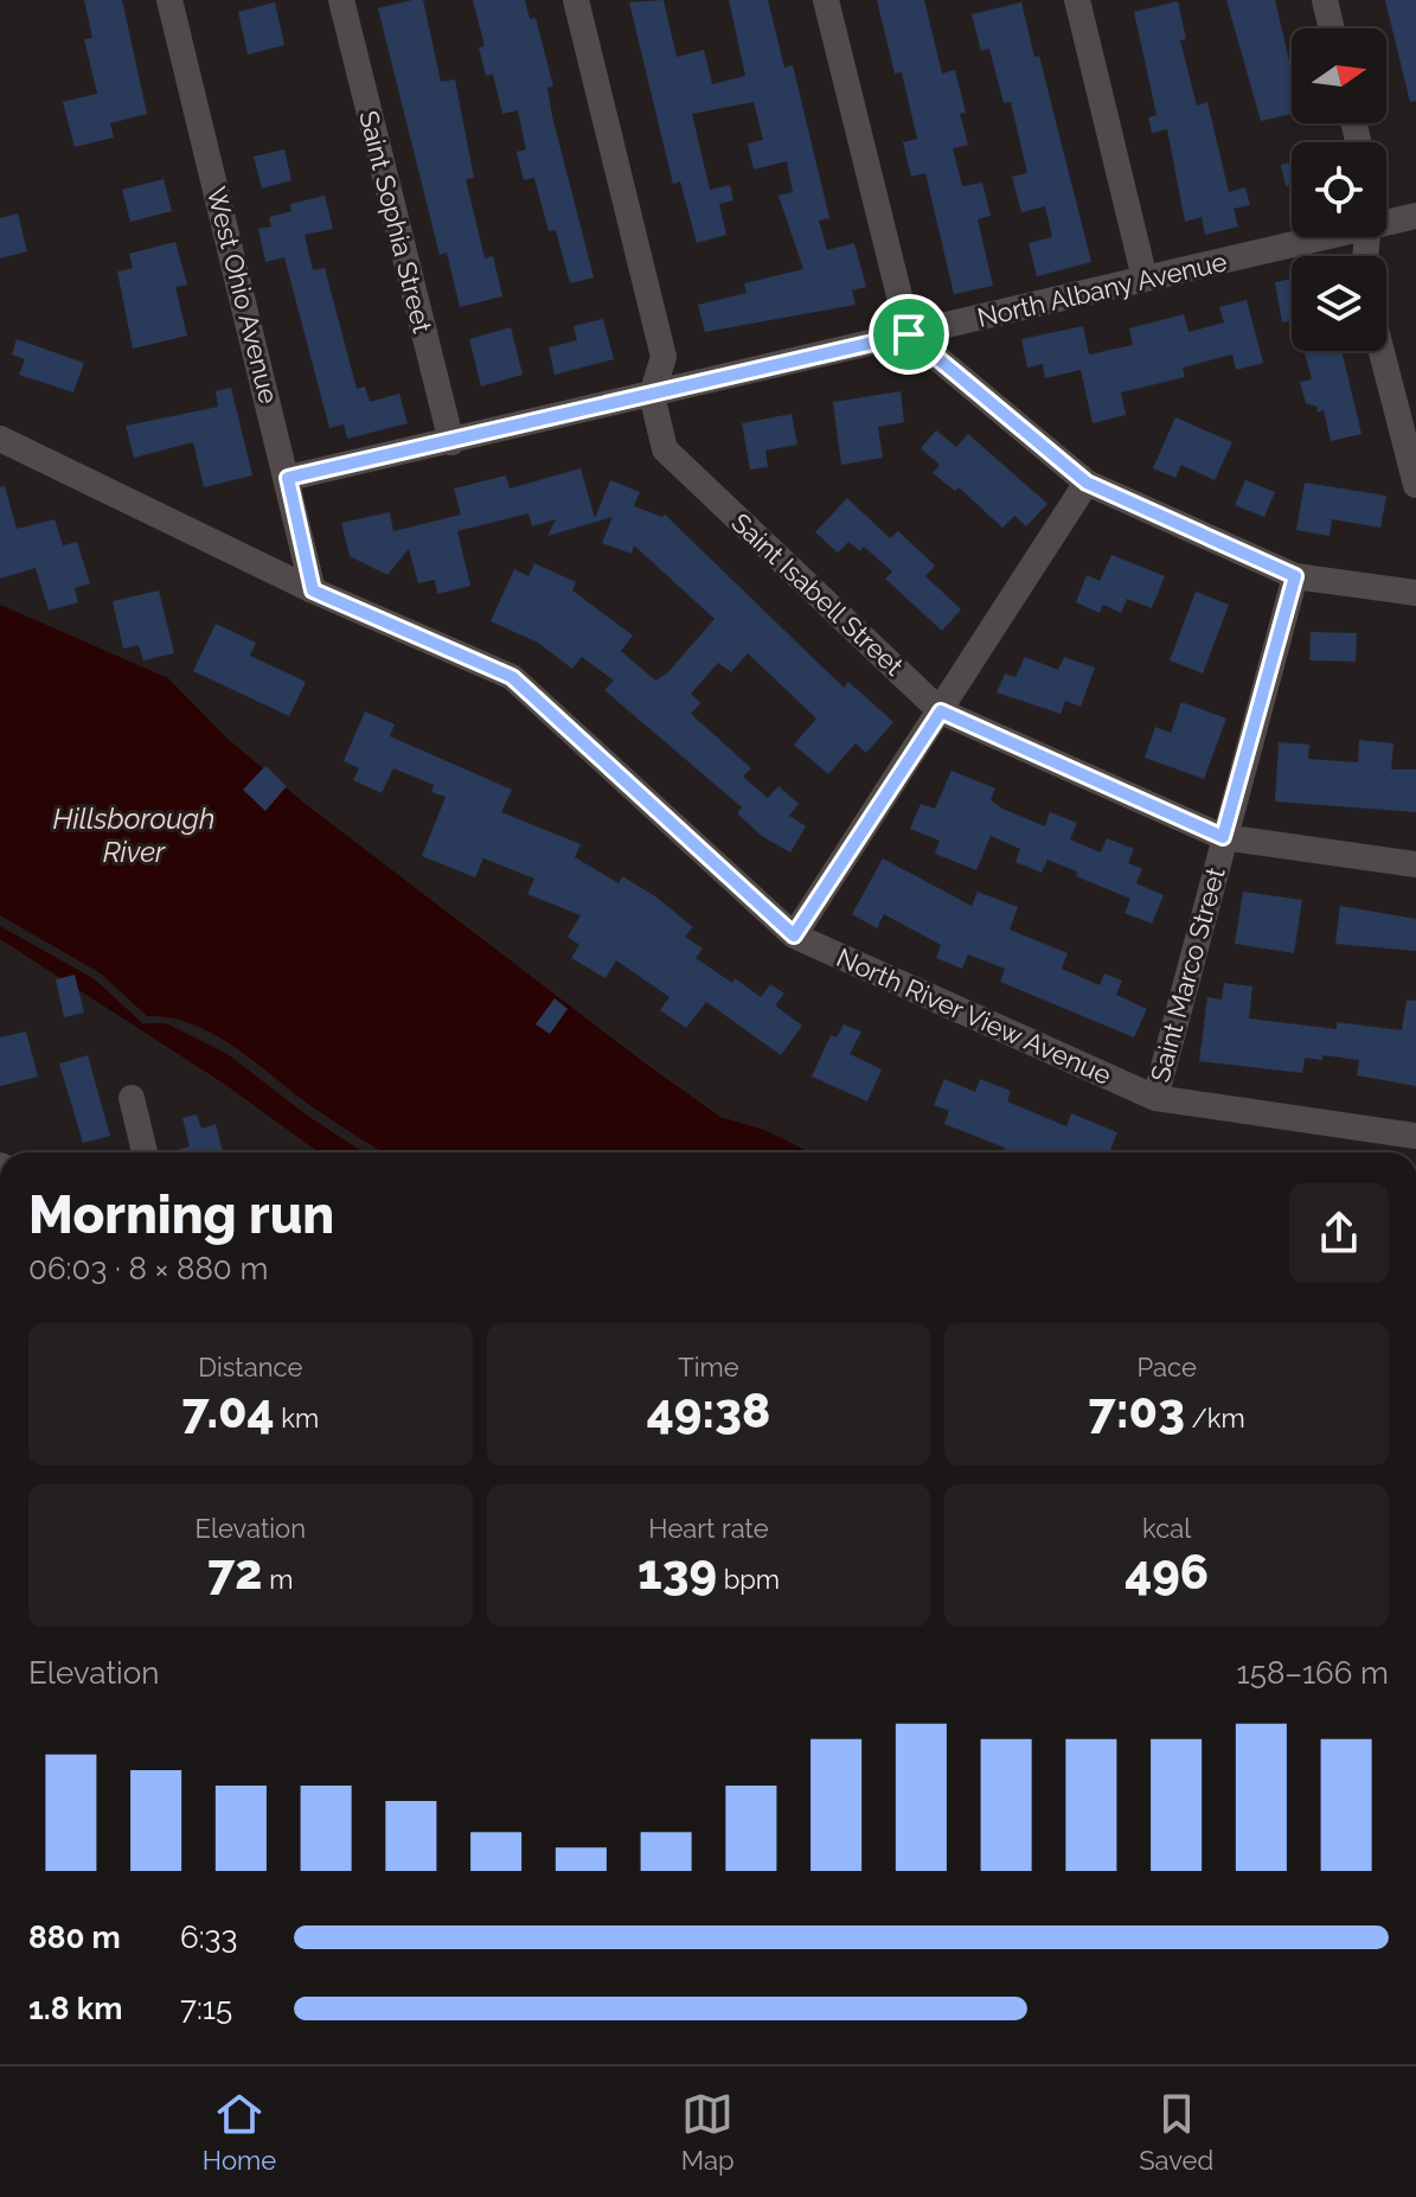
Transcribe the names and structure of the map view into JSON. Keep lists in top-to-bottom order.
{
  "streets": {
    "street": [
      "Saint Sophia Street",
      "North Albany Avenue",
      "West Ohio Avenue",
      "Saint Isabell Street",
      "Saint Marco Street",
      "North River View Avenue"
    ]
  },
  "crossings": [
    ["Saint Sophia Street", "North Albany Avenue"],
    ["North Albany Avenue", "West Ohio Avenue"],
    ["North Albany Avenue", "Saint Isabell Street"],
    ["West Ohio Avenue", "North River View Avenue"],
    ["Saint Isabell Street", "Saint Marco Street"],
    ["Saint Marco Street", "North River View Avenue"]
  ],
  "water": ["Hillsborough River"],
  "north": "right",
  "page": {
    "heading": ["Morning run", "06:03 · 8 × 880 m"],
    "stats": [
      ["Distance", "7.04 km"],
      ["Time", "49:38"],
      ["Pace", "7:03 /km"],
      ["Elevation", "72 m"],
      ["Heart rate", "139 bpm"],
      ["kcal", "496"]
    ],
    "chart": ["Elevation", "158–166 m"],
    "list": [
      {
        "name": "880 m",
        "note": "6:33"
      },
      {
        "name": "1.8 km",
        "note": "7:15"
      }
    ],
    "tabs": ["Home", "Map", "Saved"]
  }
}
